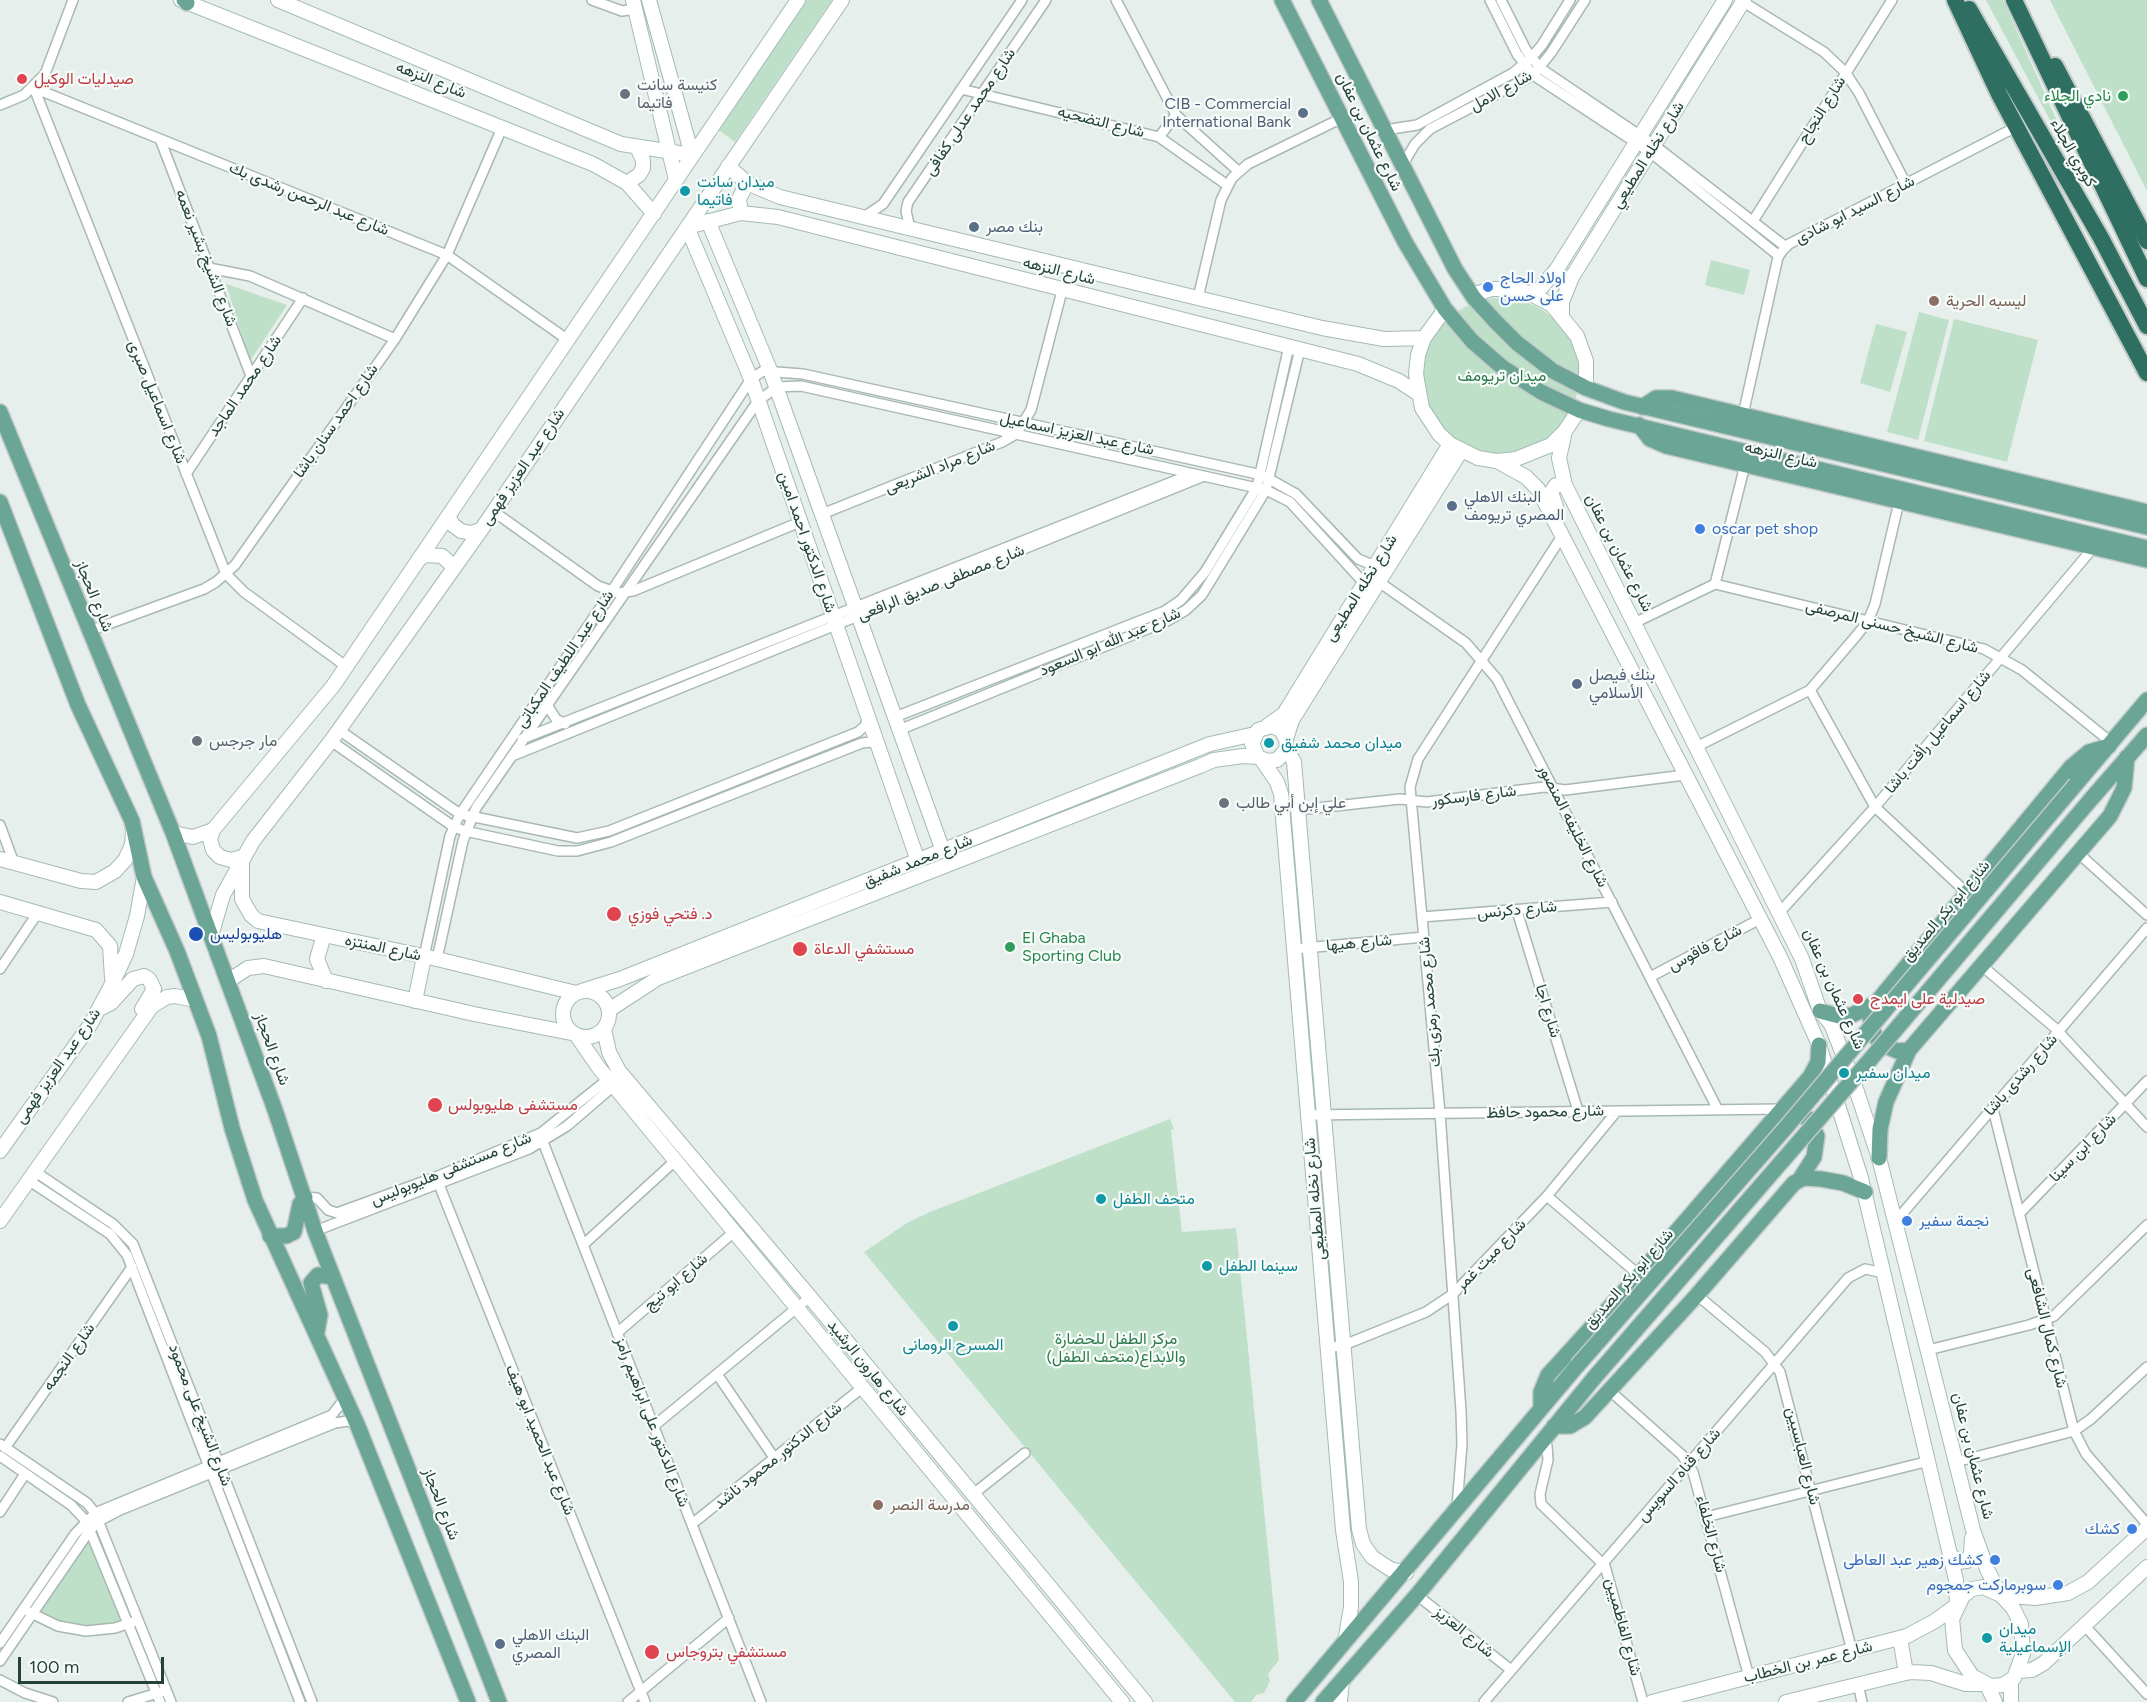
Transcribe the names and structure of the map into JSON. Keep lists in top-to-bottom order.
{
  "streets": {
    "highway": ["كوبري الجلاء"],
    "main road": [
      "شارع النزهه",
      "شارع عثمان بن عفان",
      "شارع الحجاز",
      "شارع ابو بكر الصديق"
    ],
    "street": [
      "شارع الامل",
      "شارع النجاح",
      "شارع محمد عدلى كفافى",
      "شارع التضحيه",
      "شارع نخله المطيعي",
      "شارع عبد الرحمن رشدى بك",
      "شارع السيد ابو شادى",
      "شارع الشيخ بشير نعمه",
      "شارع محمد الماجد",
      "شارع اسماعيل صبرى",
      "شارع احمد سنان باشا",
      "شارع عبد العزيز اسماعيل",
      "شارع عبد العزيز فهمى",
      "شارع مراد الشريعى",
      "شارع الدكتور احمد امين",
      "شارع مصطفى صديق الرافعى",
      "شارع نخله المطيعى",
      "شارع الشيخ حسنى المرصفى",
      "شارع عبد الله ابو السعود",
      "شارع عبد اللطيف المكباتى",
      "شارع اسماعيل رأفت باشا",
      "شارع فارسكور",
      "شارع الخليفه المنصور",
      "شارع محمد شفيق",
      "شارع دكرنس",
      "شارع هيها",
      "شارع المنتزه",
      "شارع فاقوس",
      "شارع محمد رمزى بك",
      "شارع اجا",
      "شارع رشدى باشا",
      "شارع محمود حافظ",
      "شارع ابن سينا",
      "شارع مستشفى هليوبوليس",
      "شارع ميت غمر",
      "شارع ابو تيج",
      "شارع كمال الشافعى",
      "شارع النجمه",
      "شارع هارون الرشيد",
      "شارع الشيخ على محمود",
      "شارع الدكتور على ابراهيم رامز",
      "شارع عبد الحميد ابو هيف",
      "شارع الدكتور محمود ناشد",
      "شارع العباسيين",
      "شارع قناه السويس",
      "شارع الخلفاء",
      "شارع الفاطميين",
      "شارع العزيز",
      "شارع عمر بن الخطاب"
    ]
  },
  "crossings": [
    ["شارع النزهه", "شارع محمد عدلى كفافى"],
    ["شارع النزهه", "شارع عثمان بن عفان"],
    ["شارع النزهه", "شارع السيد ابو شادى"],
    ["شارع النزهه", "شارع احمد سنان باشا"],
    ["شارع النزهه", "شارع عبد العزيز فهمى"],
    ["شارع النزهه", "شارع مراد الشريعى"],
    ["شارع النزهه", "شارع الدكتور احمد امين"],
    ["شارع النزهه", "شارع عبد الله ابو السعود"],
    ["شارع النزهه", "شارع اسماعيل رأفت باشا"],
    ["شارع الامل", "شارع عثمان بن عفان"],
    ["شارع محمد عدلى كفافى", "شارع التضحيه"],
    ["شارع عثمان بن عفان", "شارع اسماعيل رأفت باشا"],
    ["شارع عثمان بن عفان", "شارع ابو بكر الصديق"],
    ["شارع عثمان بن عفان", "شارع رشدى باشا"],
    ["شارع عثمان بن عفان", "شارع عمر بن الخطاب"],
    ["شارع عبد الرحمن رشدى بك", "شارع الشيخ بشير نعمه"],
    ["شارع عبد الرحمن رشدى بك", "شارع اسماعيل صبرى"],
    ["شارع عبد الرحمن رشدى بك", "شارع احمد سنان باشا"],
    ["شارع عبد الرحمن رشدى بك", "شارع عبد العزيز فهمى"],
    ["شارع الشيخ بشير نعمه", "شارع محمد الماجد"],
    ["شارع محمد الماجد", "شارع اسماعيل صبرى"],
    ["شارع اسماعيل صبرى", "شارع احمد سنان باشا"],
    ["شارع اسماعيل صبرى", "شارع عبد العزيز فهمى"],
    ["شارع احمد سنان باشا", "شارع الحجاز"],
    ["شارع عبد العزيز اسماعيل", "شارع مراد الشريعى"],
    ["شارع عبد العزيز اسماعيل", "شارع الدكتور احمد امين"],
    ["شارع عبد العزيز اسماعيل", "شارع مصطفى صديق الرافعى"],
    ["شارع عبد العزيز اسماعيل", "شارع نخله المطيعى"],
    ["شارع عبد العزيز اسماعيل", "شارع عبد الله ابو السعود"],
    ["شارع عبد العزيز اسماعيل", "شارع الخليفه المنصور"],
    ["شارع عبد العزيز فهمى", "شارع الدكتور احمد امين"],
    ["شارع عبد العزيز فهمى", "شارع الحجاز"],
    ["شارع عبد العزيز فهمى", "شارع المنتزه"],
    ["شارع مراد الشريعى", "شارع الدكتور احمد امين"],
    ["شارع الدكتور احمد امين", "شارع مصطفى صديق الرافعى"],
    ["شارع الدكتور احمد امين", "شارع عبد الله ابو السعود"],
    ["شارع الدكتور احمد امين", "شارع عبد اللطيف المكباتى"],
    ["شارع الدكتور احمد امين", "شارع محمد شفيق"],
    ["شارع مصطفى صديق الرافعى", "شارع عبد اللطيف المكباتى"],
    ["شارع نخله المطيعى", "شارع فارسكور"],
    ["شارع نخله المطيعى", "شارع الخليفه المنصور"],
    ["شارع نخله المطيعى", "شارع محمد شفيق"],
    ["شارع نخله المطيعى", "شارع ابو بكر الصديق"],
    ["شارع نخله المطيعى", "شارع هيها"],
    ["شارع نخله المطيعى", "شارع محمود حافظ"],
    ["شارع نخله المطيعى", "شارع ميت غمر"],
    ["شارع الحجاز", "شارع مستشفى هليوبوليس"],
    ["شارع الشيخ حسنى المرصفى", "شارع اسماعيل رأفت باشا"],
    ["شارع الشيخ حسنى المرصفى", "شارع ابو بكر الصديق"],
    ["شارع عبد اللطيف المكباتى", "شارع المنتزه"],
    ["شارع فارسكور", "شارع الخليفه المنصور"],
    ["شارع فارسكور", "شارع محمد رمزى بك"],
    ["شارع الخليفه المنصور", "شارع دكرنس"],
    ["شارع الخليفه المنصور", "شارع فاقوس"],
    ["شارع الخليفه المنصور", "شارع محمد رمزى بك"],
    ["شارع الخليفه المنصور", "شارع محمود حافظ"],
    ["شارع محمد شفيق", "شارع المنتزه"],
    ["شارع محمد شفيق", "شارع هارون الرشيد"],
    ["شارع دكرنس", "شارع محمد رمزى بك"],
    ["شارع دكرنس", "شارع اجا"],
    ["شارع ابو بكر الصديق", "شارع محمد رمزى بك"],
    ["شارع ابو بكر الصديق", "شارع محمود حافظ"],
    ["شارع هيها", "شارع محمد رمزى بك"],
    ["شارع المنتزه", "شارع هارون الرشيد"],
    ["شارع محمد رمزى بك", "شارع محمود حافظ"],
    ["شارع محمد رمزى بك", "شارع ميت غمر"],
    ["شارع اجا", "شارع محمود حافظ"],
    ["شارع رشدى باشا", "شارع كمال الشافعى"],
    ["شارع محمود حافظ", "شارع ميت غمر"],
    ["شارع ابن سينا", "شارع كمال الشافعى"],
    ["شارع مستشفى هليوبوليس", "شارع هارون الرشيد"],
    ["شارع مستشفى هليوبوليس", "شارع الدكتور على ابراهيم رامز"],
    ["شارع مستشفى هليوبوليس", "شارع عبد الحميد ابو هيف"],
    ["شارع ابو تيج", "شارع هارون الرشيد"],
    ["شارع ابو تيج", "شارع الدكتور على ابراهيم رامز"],
    ["شارع النجمه", "شارع الشيخ على محمود"],
    ["شارع هارون الرشيد", "شارع الدكتور محمود ناشد"],
    ["شارع الدكتور على ابراهيم رامز", "شارع الدكتور محمود ناشد"],
    ["شارع العباسيين", "شارع قناه السويس"],
    ["شارع العباسيين", "شارع عمر بن الخطاب"],
    ["شارع قناه السويس", "شارع الخلفاء"],
    ["شارع قناه السويس", "شارع الفاطميين"],
    ["شارع قناه السويس", "شارع العزيز"],
    ["شارع الخلفاء", "شارع عمر بن الخطاب"]
  ],
  "parks": ["ميدان تريومف", "مركز الطفل للحضارة والابداع(متحف الطفل)"],
  "places": [
    "صيدليات الوكيل",
    "كنيسة سانت فاتيما",
    "نادي الجلاء",
    "CIB - Commercial International Bank",
    "ميدان سانت فاتيما",
    "بنك مصر",
    "اولاد الحاج على حسن",
    "ليسبه الحرية",
    "البنك الاهلي المصري تريومف",
    "oscar pet shop",
    "بنك فيصل الأسلامي",
    "مار جرجس",
    "ميدان محمد شفيق",
    "علي إبن أبي طالب",
    "د. فتحي فوزي",
    "هليوبوليس",
    "El Ghaba Sporting Club",
    "مستشفي الدعاة",
    "صيدلية على ايمدج",
    "ميدان سفير",
    "مستشفى هليوبولس",
    "متحف الطفل",
    "نجمة سفير",
    "سينما الطفل",
    "المسرح الرومانى",
    "مدرسة النصر",
    "كشك",
    "كشك زهير عبد العاطى",
    "سوبرماركت جمجوم",
    "ميدان الإسماعيلية",
    "البنك الاهلي المصري",
    "مستشفي بتروجاس"
  ],
  "scale_bar": "100 m"
}
